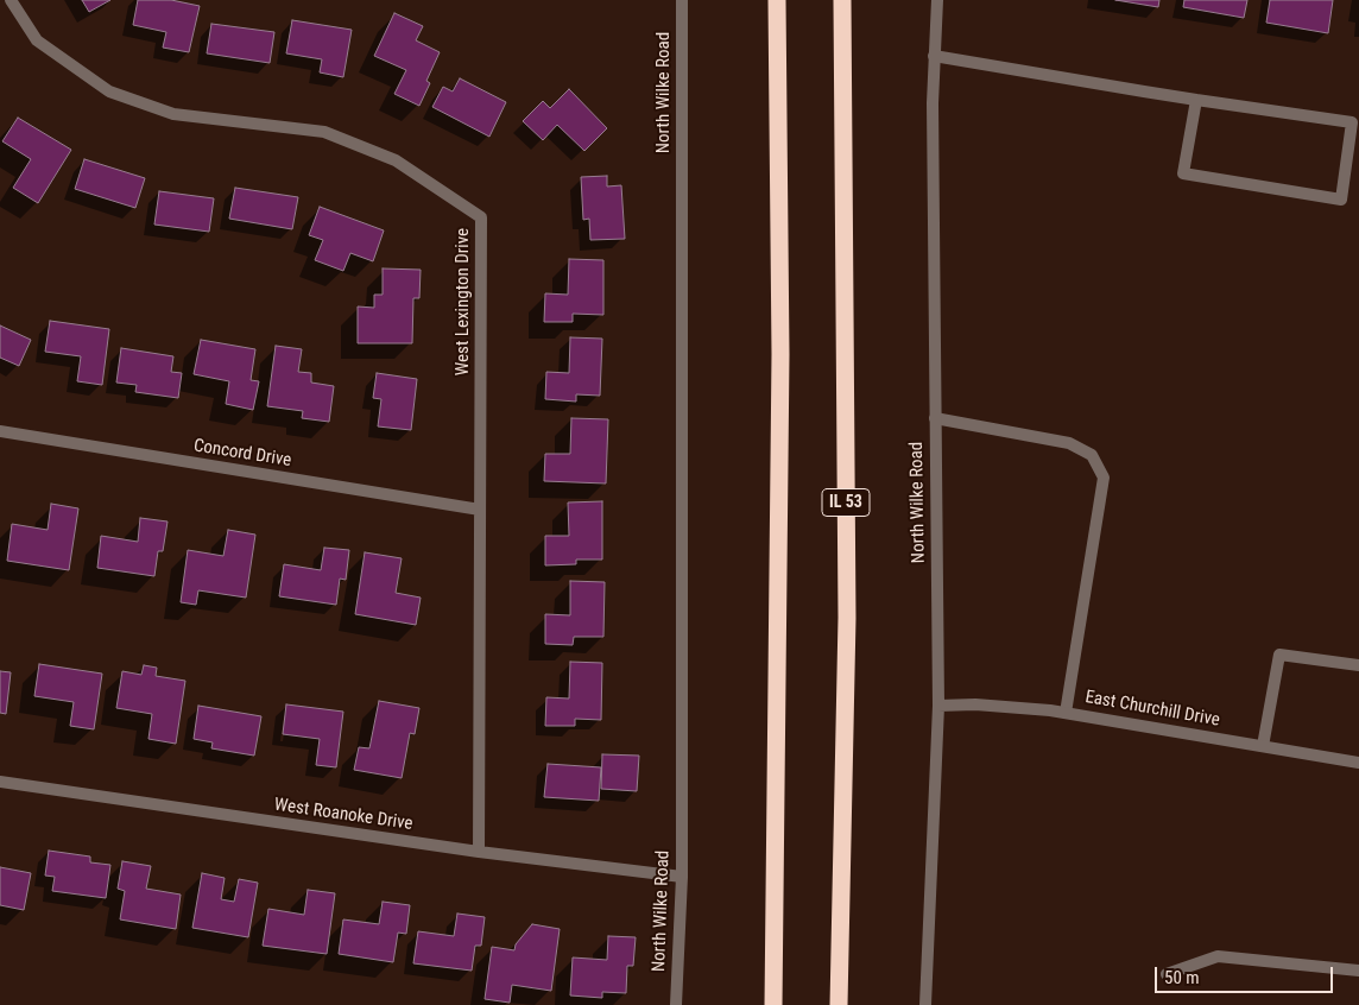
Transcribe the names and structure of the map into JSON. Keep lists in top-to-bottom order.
{
  "streets": {
    "highway": ["IL 53"],
    "street": [
      "North Wilke Road",
      "West Lexington Drive",
      "Concord Drive",
      "East Churchill Drive",
      "West Roanoke Drive"
    ]
  },
  "crossings": [
    ["North Wilke Road", "East Churchill Drive"],
    ["North Wilke Road", "West Roanoke Drive"],
    ["West Lexington Drive", "Concord Drive"],
    ["West Lexington Drive", "West Roanoke Drive"]
  ],
  "scale_bar": "50 m"
}
